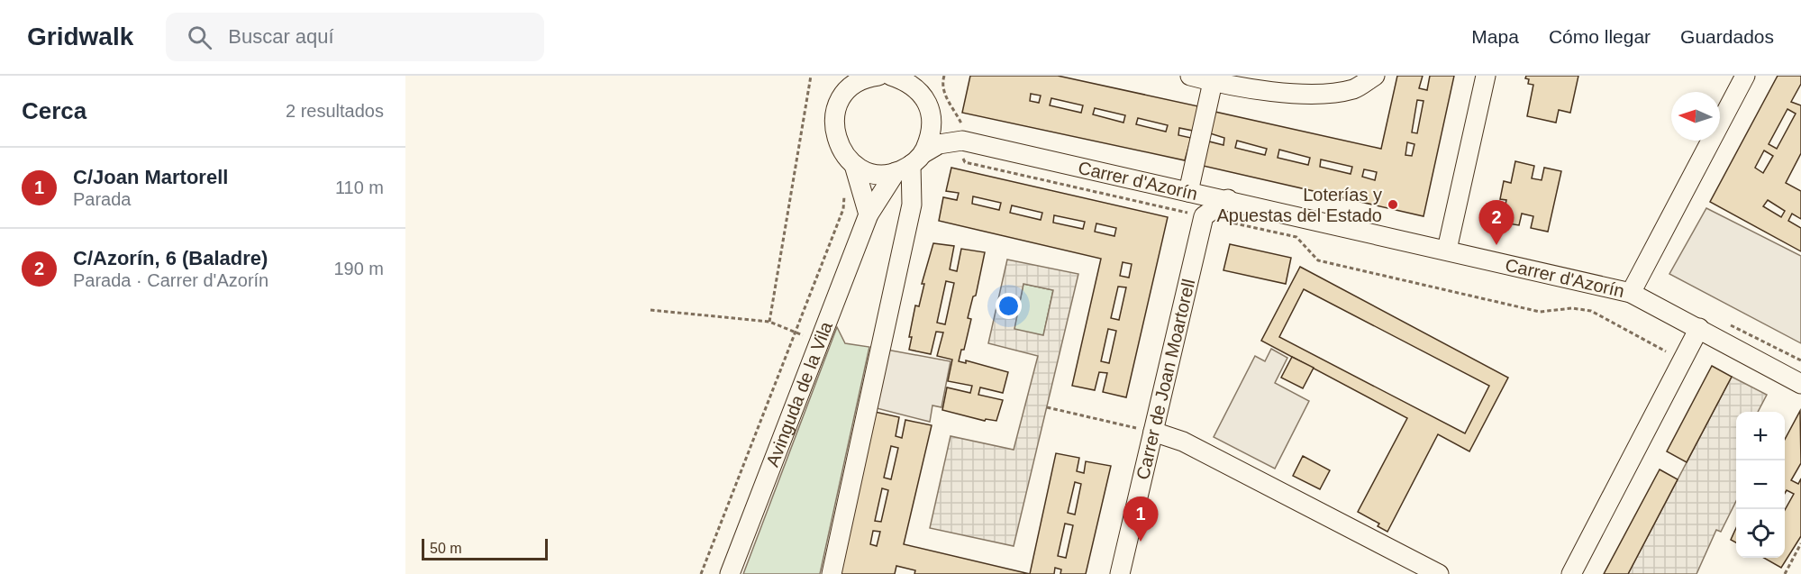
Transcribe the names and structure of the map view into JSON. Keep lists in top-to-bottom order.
{
  "streets": {
    "street": ["Carrer d'Azorín", "Carrer de Joan Moartorell", "Avinguda de la Vila"]
  },
  "crossings": [
    ["Carrer d'Azorín", "Avinguda de la Vila"]
  ],
  "places": ["Loterías y Apuestas del Estado"],
  "scale_bar": "50 m",
  "north": "left",
  "page": {
    "header": "Gridwalk",
    "search": "Buscar aquí",
    "nav": ["Mapa", "Cómo llegar", "Guardados"],
    "heading": ["Cerca", "2 resultados"],
    "list": [
      {
        "mark": "1",
        "name": "C/Joan Martorell",
        "note": "Parada",
        "value": "110 m"
      },
      {
        "mark": "2",
        "name": "C/Azorín, 6 (Baladre)",
        "note": "Parada · Carrer d'Azorín",
        "value": "190 m"
      }
    ],
    "pins": ["2", "1"],
    "map_buttons": ["+", "−"],
    "scale": "50 m"
  }
}
